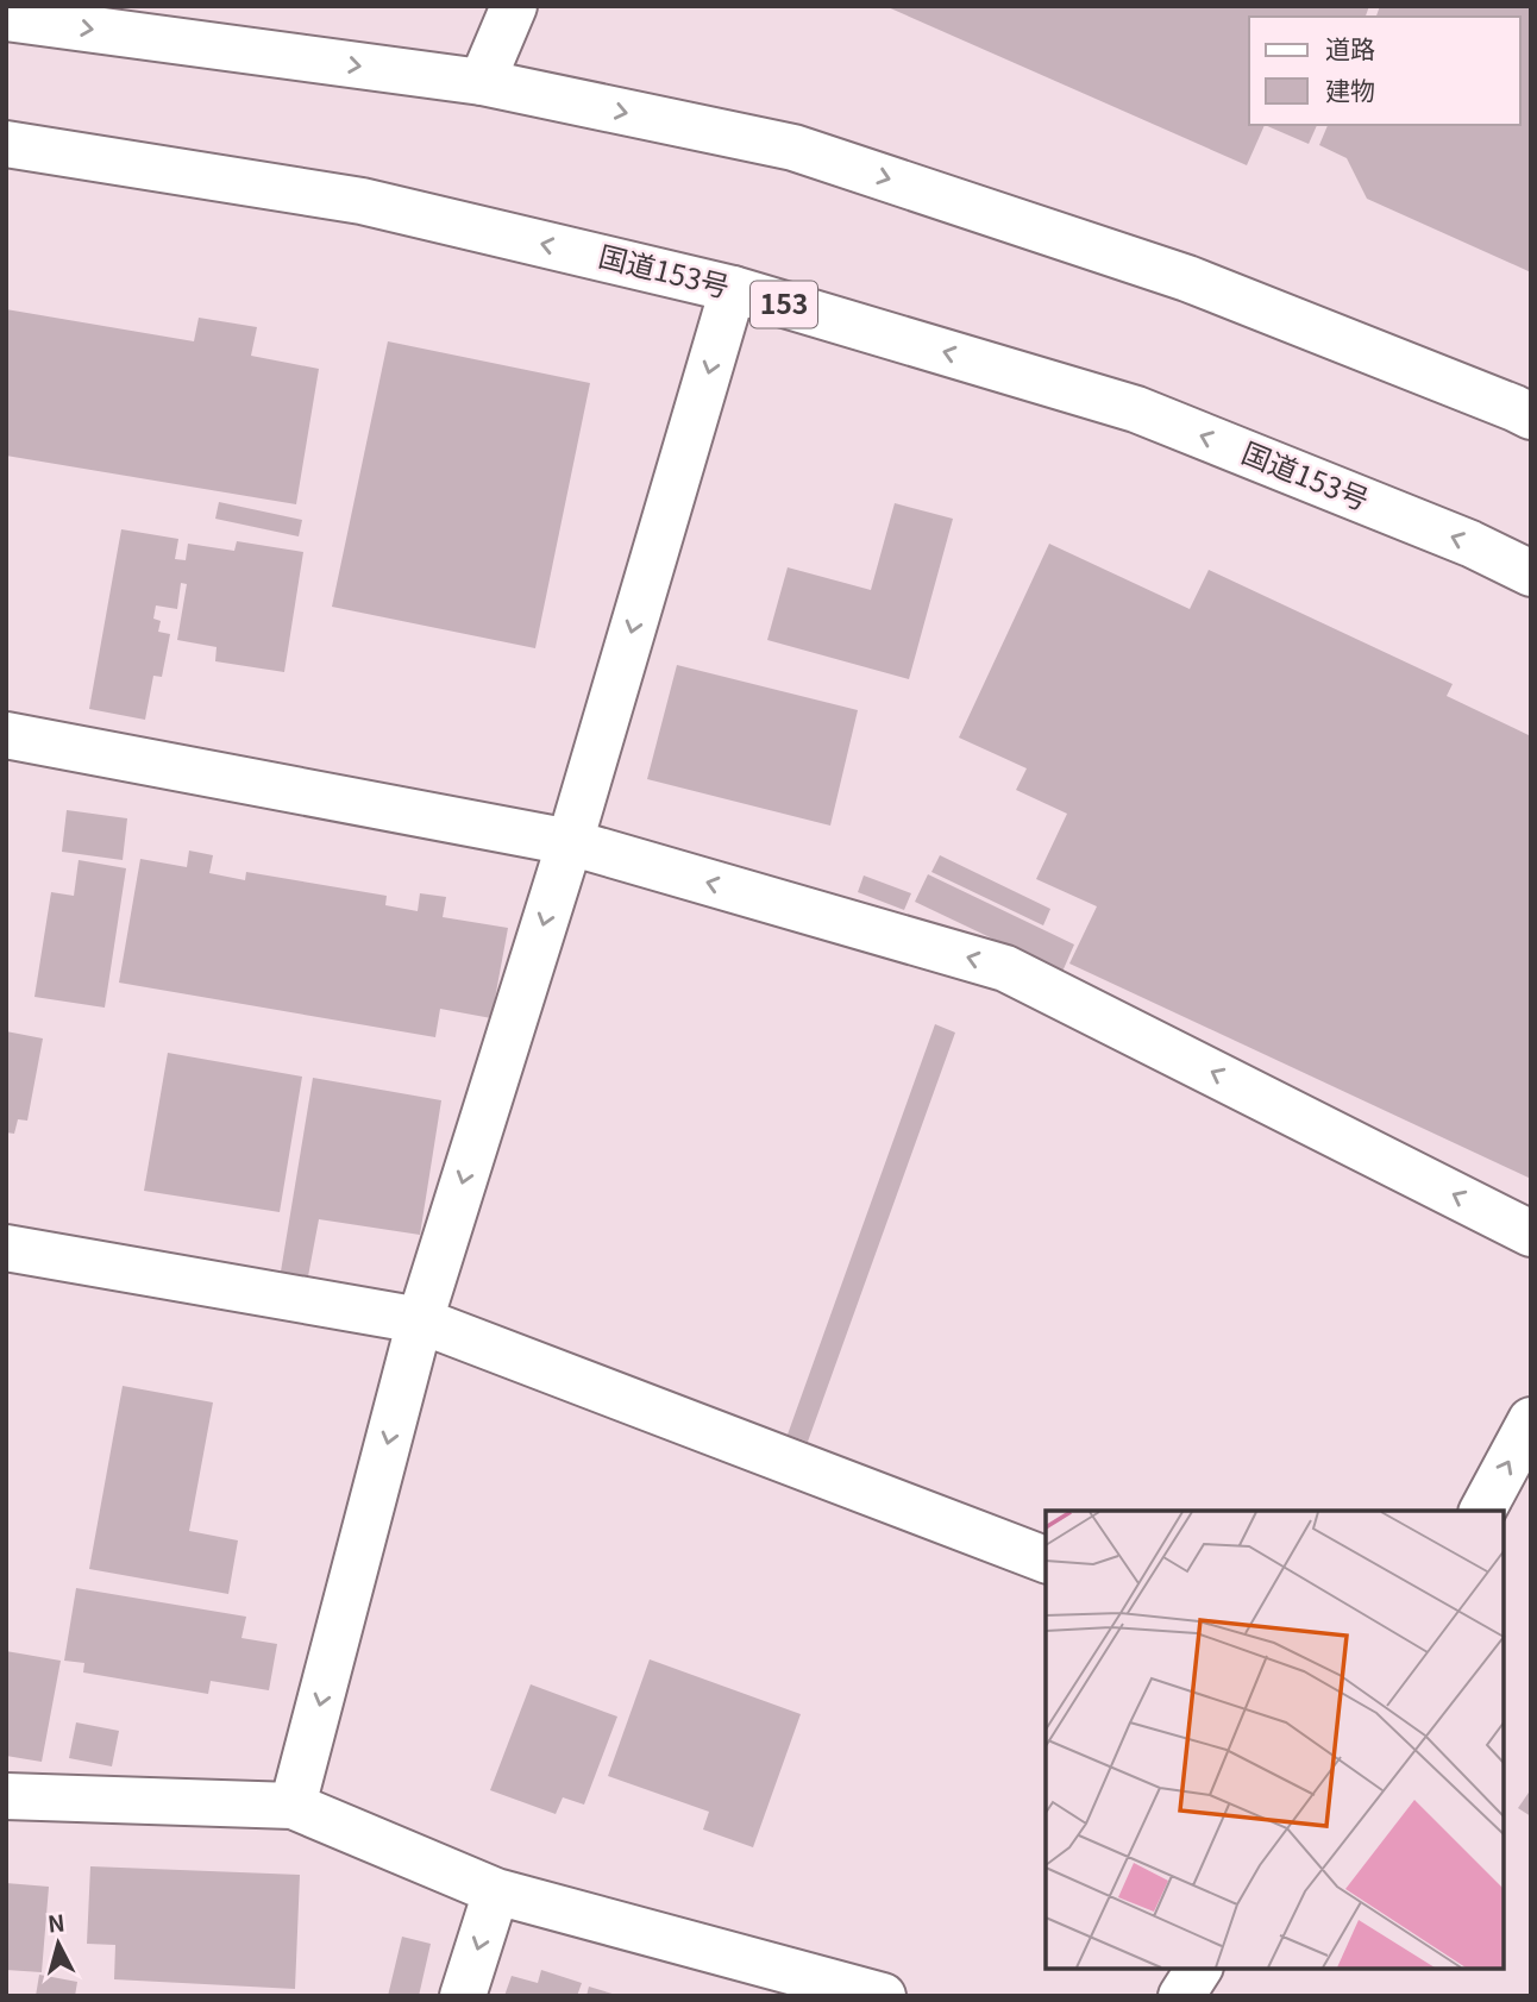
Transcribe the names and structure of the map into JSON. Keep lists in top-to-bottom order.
{
  "streets": {
    "main road": ["国道153号", "153"]
  },
  "legend": ["道路", "建物"],
  "north": "top"
}
